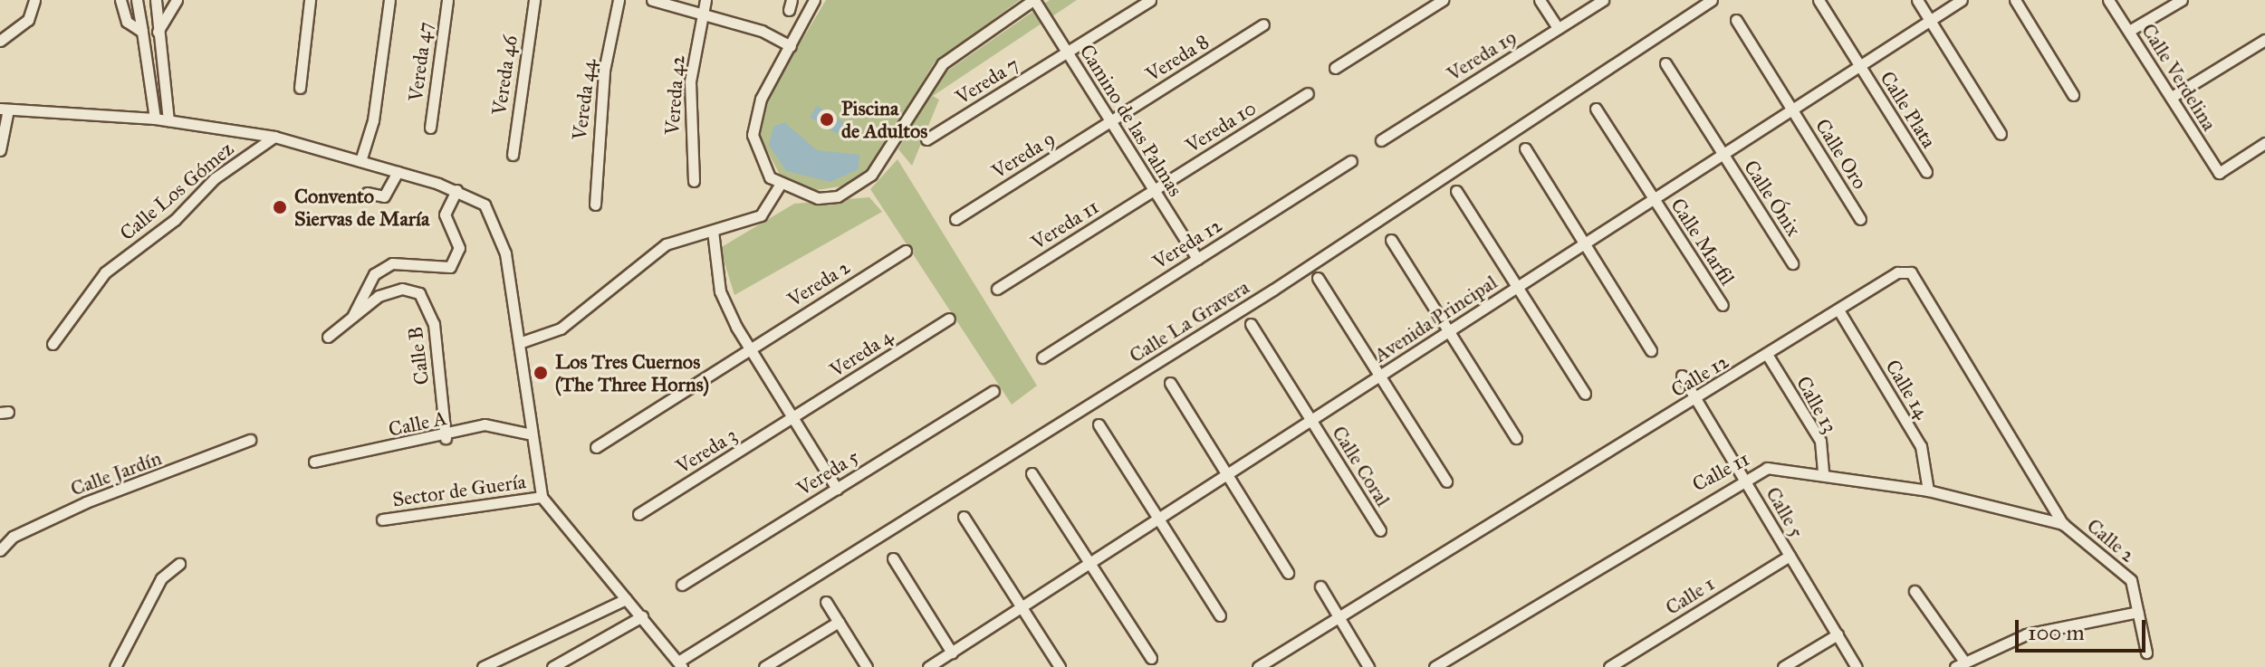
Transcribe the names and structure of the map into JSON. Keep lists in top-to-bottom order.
{
  "streets": {
    "street": [
      "Vereda 19",
      "Vereda 8",
      "Vereda 47",
      "Vereda 46",
      "Calle Verdelina",
      "Vereda 7",
      "Vereda 42",
      "Vereda 44",
      "Calle Plata",
      "Camino de las Palmas",
      "Vereda 10",
      "Calle Oro",
      "Vereda 9",
      "Calle Los Gómez",
      "Calle Ónix",
      "Vereda 11",
      "Calle Marfil",
      "Vereda 12",
      "Vereda 2",
      "Avenida Principal",
      "Calle La Gravera",
      "Vereda 4",
      "Calle B",
      "Calle 12",
      "Calle 14",
      "Calle 13",
      "Calle A",
      "Vereda 3",
      "Calle Coral",
      "Calle 11",
      "Vereda 5",
      "Calle Jardín",
      "Sector de Guería",
      "Calle 5",
      "Calle 2",
      "Calle 1"
    ]
  },
  "crossings": [
    ["Vereda 8", "Camino de las Palmas"],
    ["Vereda 8", "Vereda 9"],
    ["Vereda 7", "Camino de las Palmas"],
    ["Calle Plata", "Avenida Principal"],
    ["Camino de las Palmas", "Vereda 10"],
    ["Camino de las Palmas", "Vereda 9"],
    ["Camino de las Palmas", "Vereda 11"],
    ["Camino de las Palmas", "Vereda 12"],
    ["Vereda 10", "Vereda 11"],
    ["Calle Oro", "Avenida Principal"],
    ["Calle Ónix", "Avenida Principal"],
    ["Calle Marfil", "Avenida Principal"],
    ["Avenida Principal", "Calle Coral"],
    ["Vereda 4", "Vereda 3"],
    ["Calle B", "Calle A"],
    ["Calle 12", "Calle 14"],
    ["Calle 12", "Calle 13"],
    ["Calle 12", "Calle 11"],
    ["Calle 12", "Calle 5"],
    ["Calle 12", "Calle 2"],
    ["Calle 14", "Calle 11"],
    ["Calle 13", "Calle 11"],
    ["Calle 11", "Calle 5"],
    ["Calle 11", "Calle 2"],
    ["Calle 5", "Calle 1"]
  ],
  "places": ["Piscina de Adultos", "Convento Siervas de María", "Los Tres Cuernos (The Three Horns)"],
  "scale_bar": "100 m"
}
